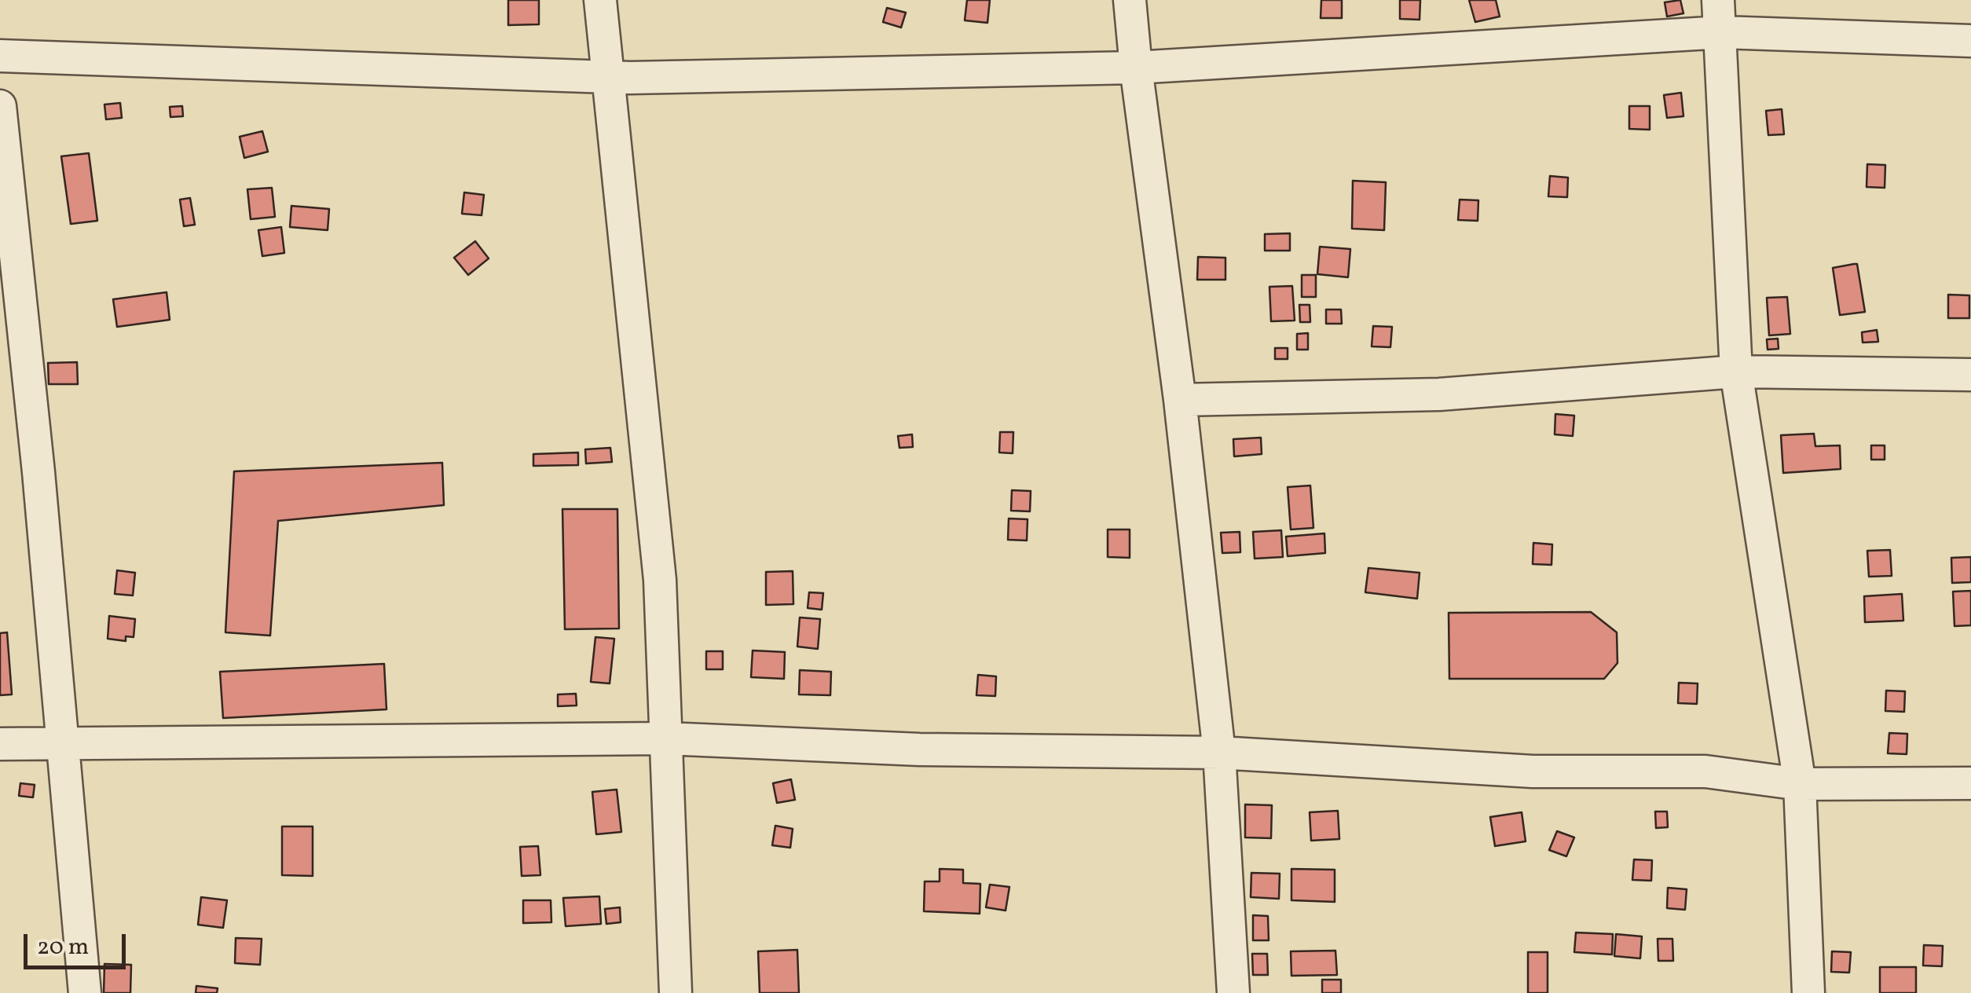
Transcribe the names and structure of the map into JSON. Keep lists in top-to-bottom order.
{
  "scale_bar": "20 m"
}
